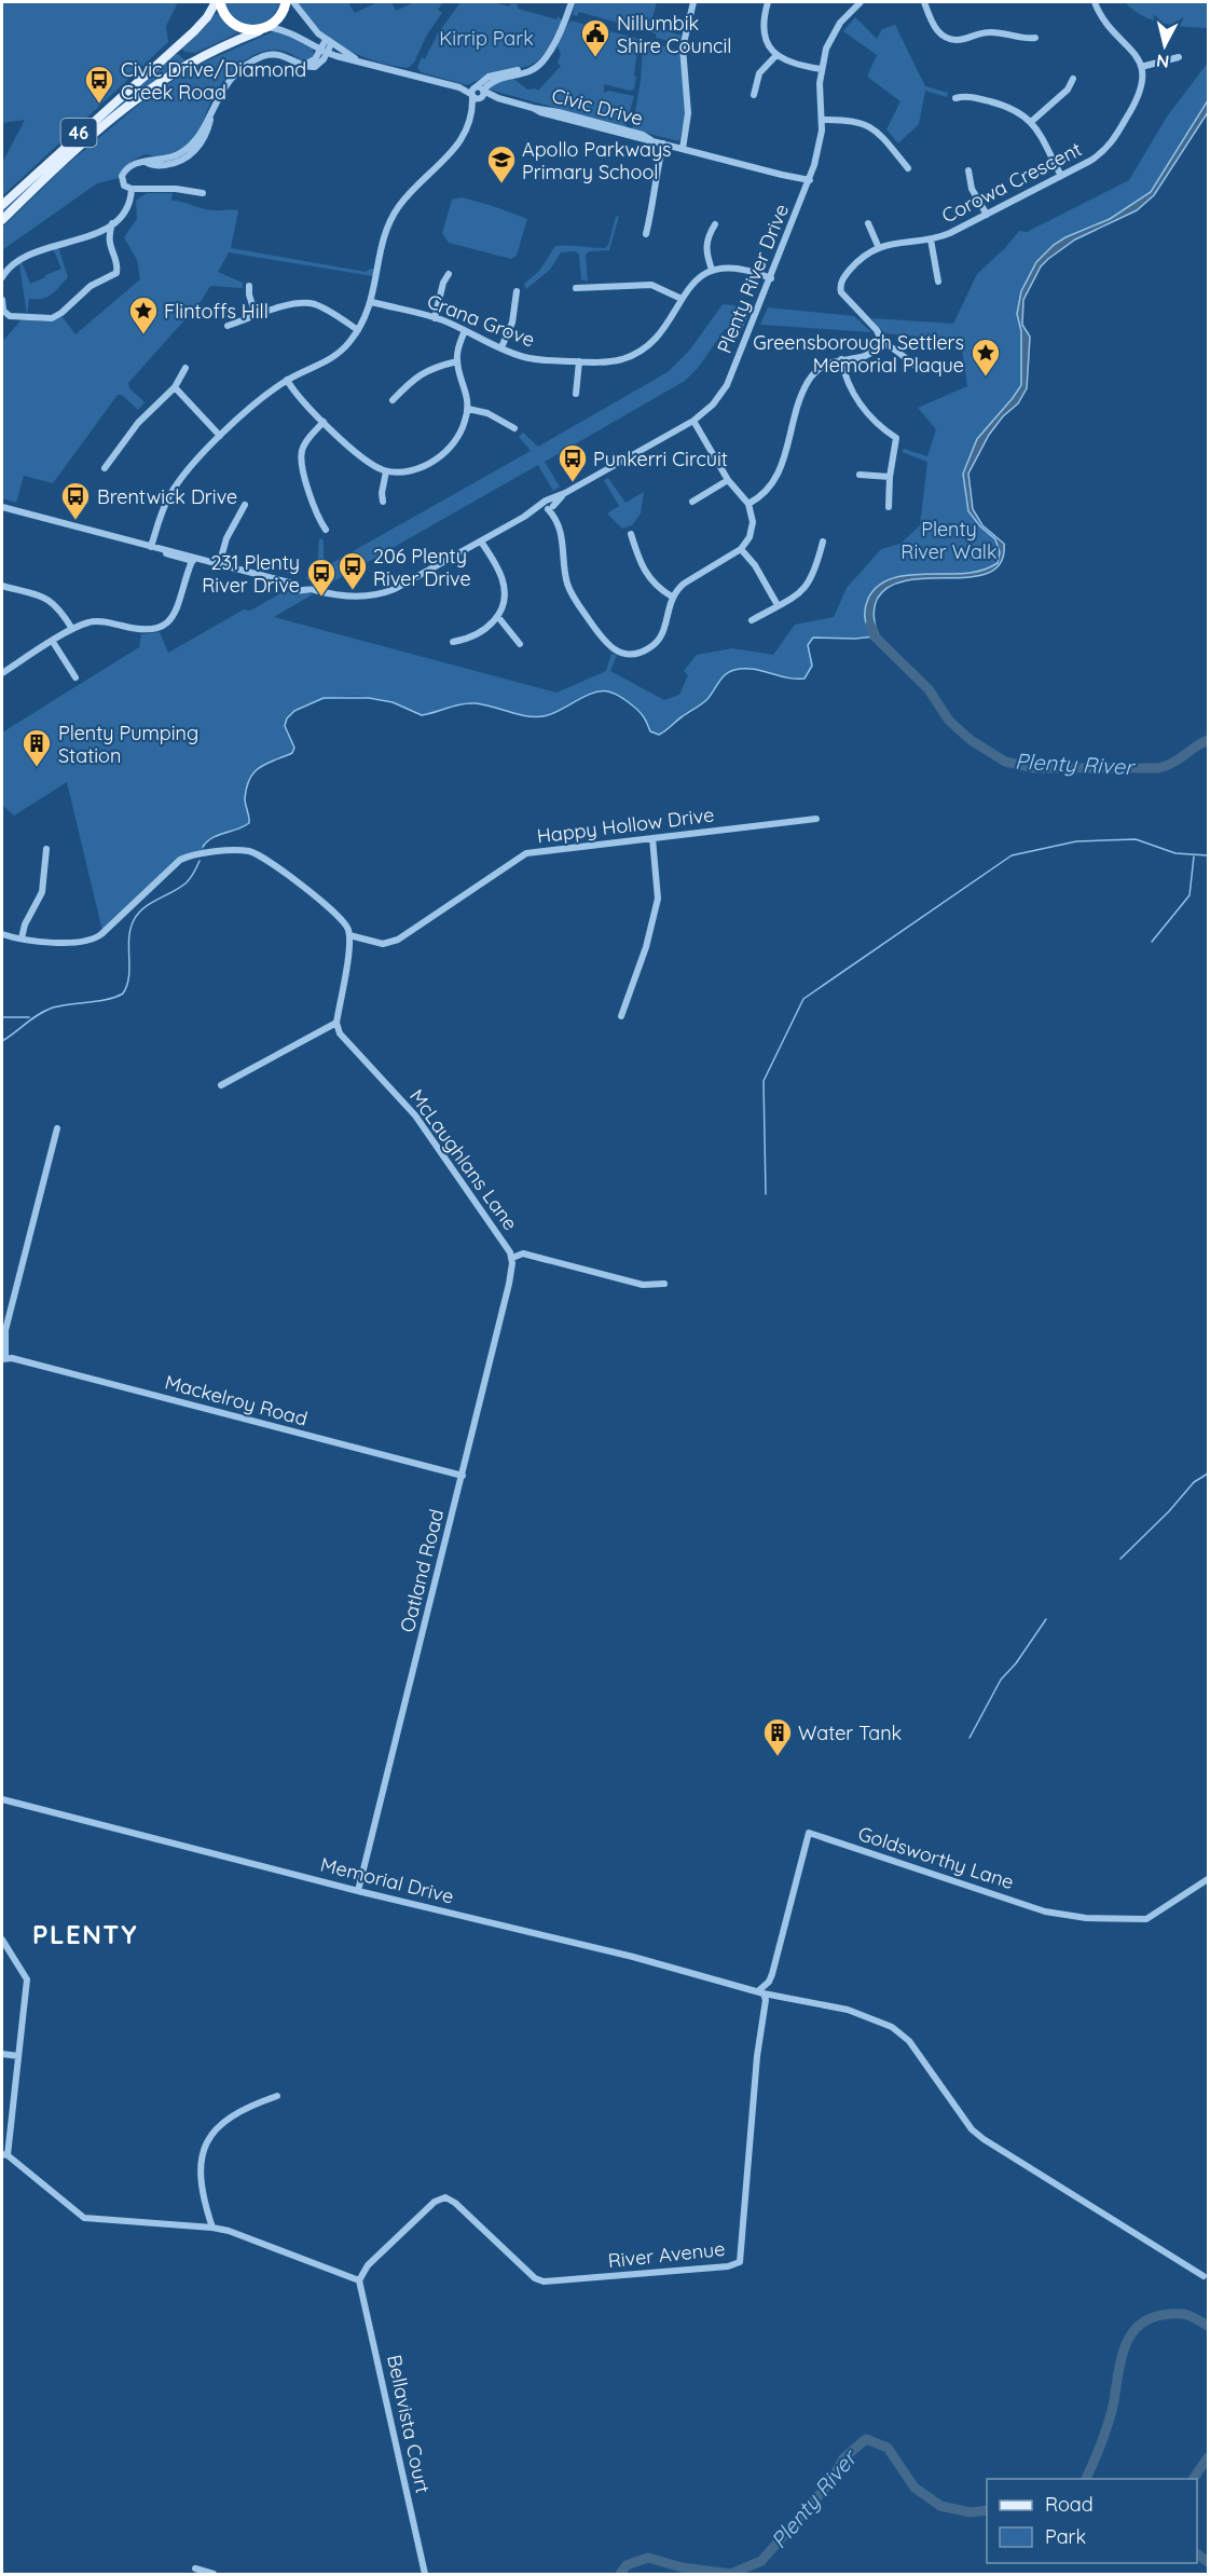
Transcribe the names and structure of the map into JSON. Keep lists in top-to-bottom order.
{
  "streets": {
    "highway": ["46"],
    "street": [
      "Civic Drive",
      "Corowa Crescent",
      "Plenty River Drive",
      "Crana Grove",
      "Happy Hollow Drive",
      "McLaughlans Lane",
      "Mackelroy Road",
      "Oatland Road",
      "Goldsworthy Lane",
      "Memorial Drive",
      "River Avenue",
      "Bellavista Court"
    ]
  },
  "crossings": [
    ["Civic Drive", "Plenty River Drive"],
    ["McLaughlans Lane", "Oatland Road"],
    ["Mackelroy Road", "Oatland Road"],
    ["Oatland Road", "Memorial Drive"],
    ["Goldsworthy Lane", "Memorial Drive"],
    ["Goldsworthy Lane", "River Avenue"],
    ["Memorial Drive", "River Avenue"],
    ["River Avenue", "Bellavista Court"]
  ],
  "districts": ["PLENTY"],
  "water": ["Plenty River"],
  "parks": ["Kirrip Park", "Plenty River Walk"],
  "places": {
    "public building": ["Nillumbik Shire Council"],
    "bus stop": [
      "Civic Drive/Diamond Creek Road",
      "Punkerri Circuit",
      "Brentwick Drive",
      "206 Plenty River Drive",
      "231 Plenty River Drive"
    ],
    "school or university": ["Apollo Parkways Primary School"],
    "place": ["Flintoffs Hill", "Greensborough Settlers Memorial Plaque"],
    "building": ["Plenty Pumping Station", "Water Tank"]
  },
  "legend": ["Road", "Park"],
  "north": "bottom"
}
